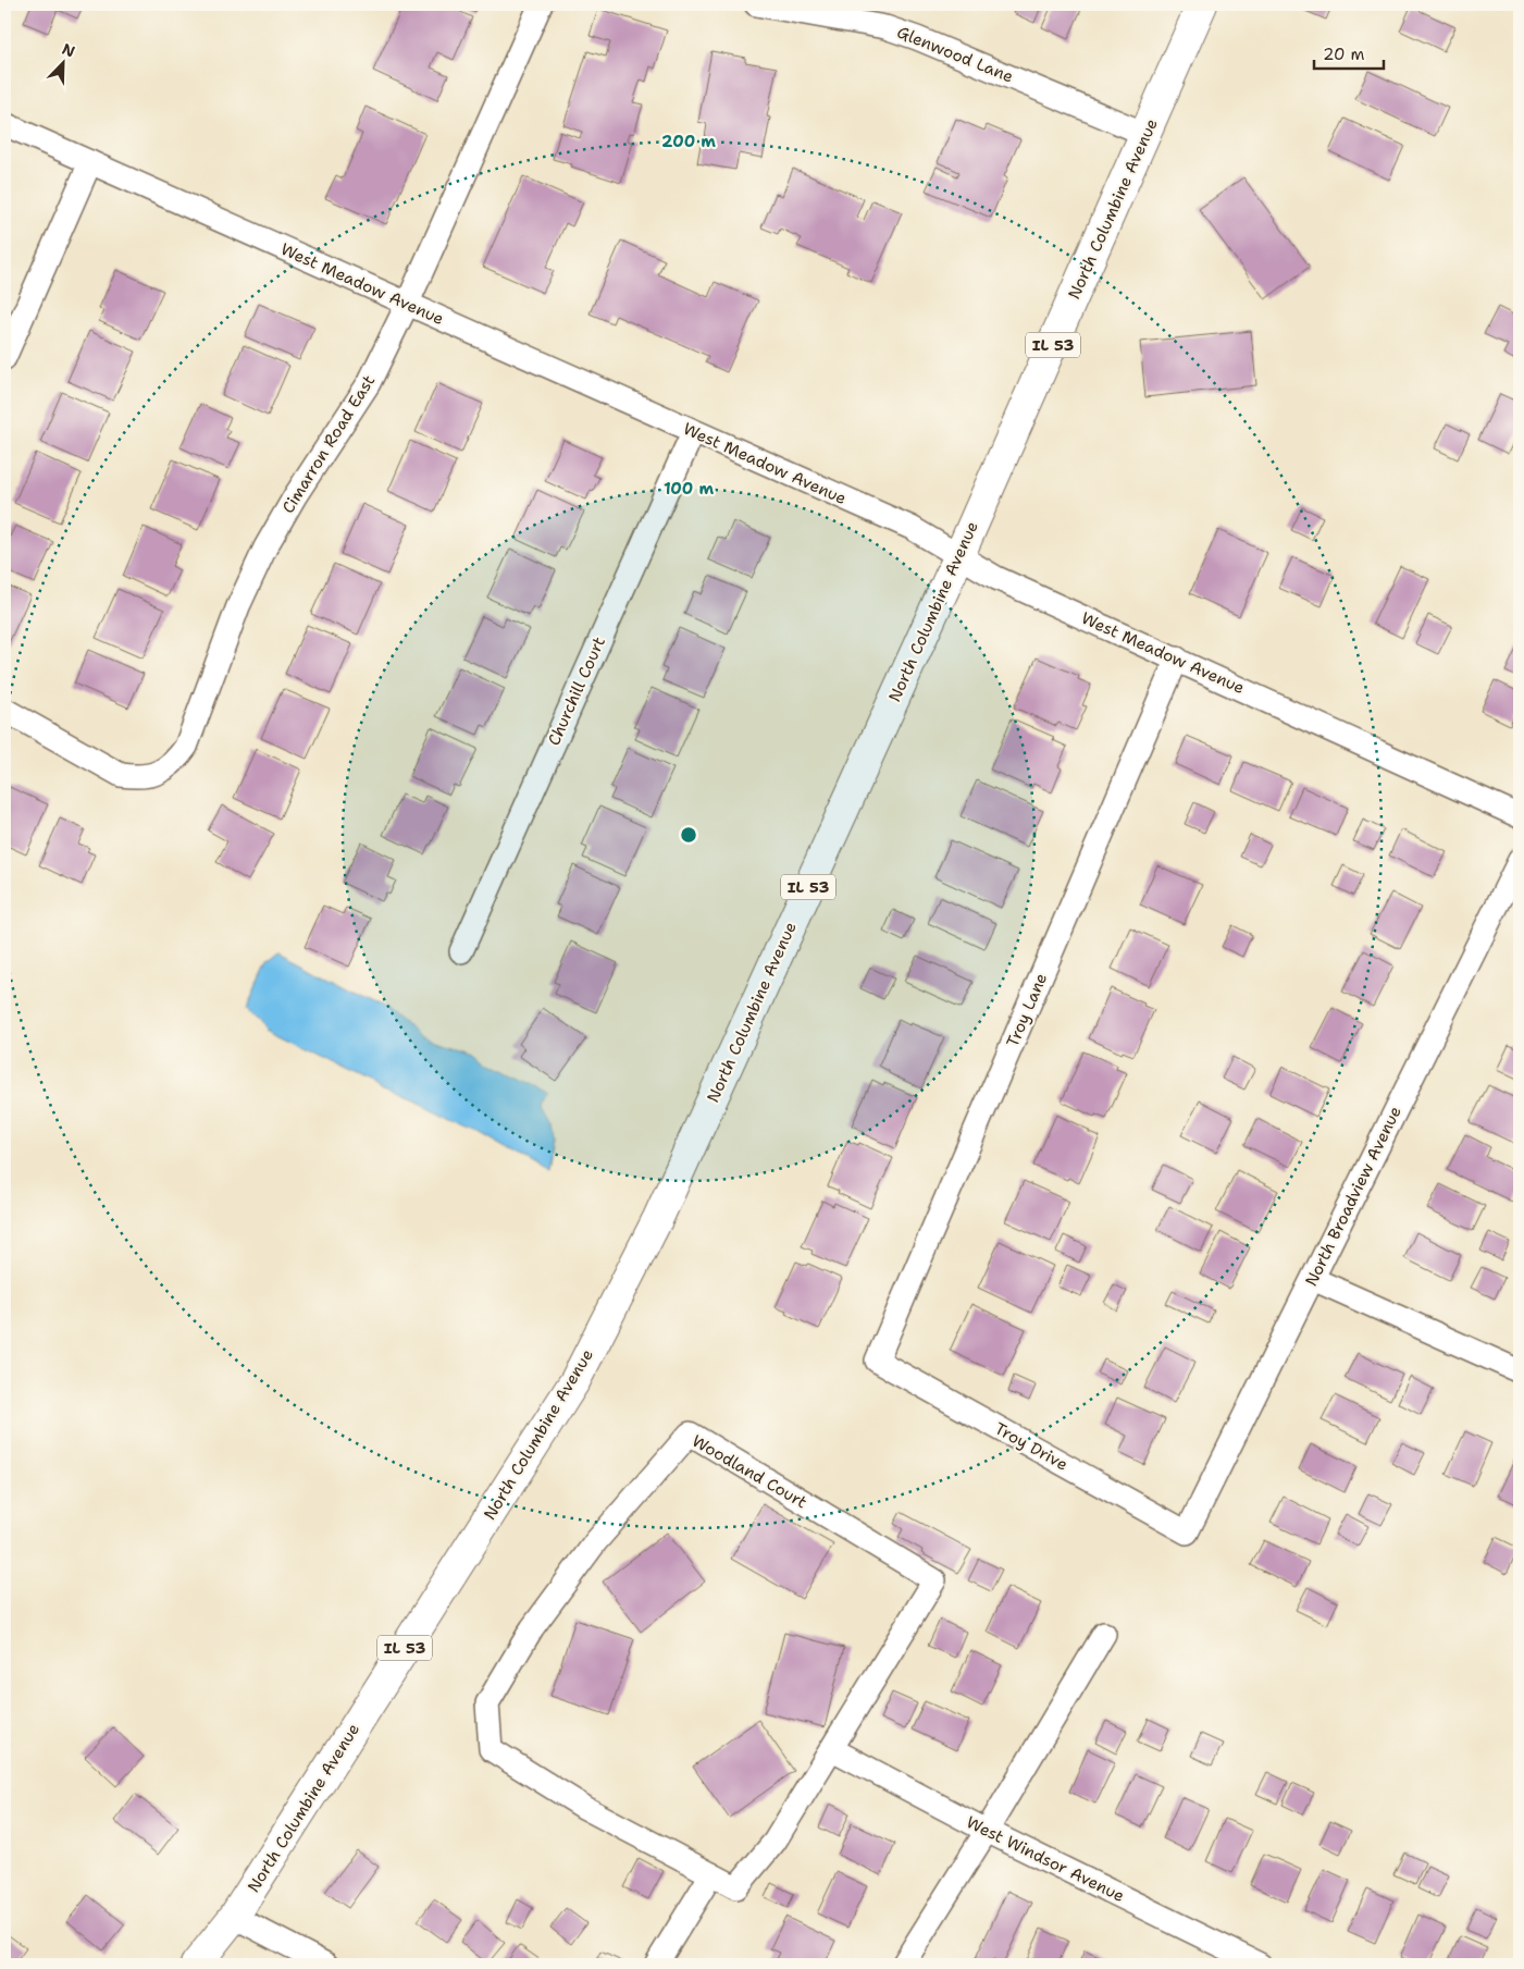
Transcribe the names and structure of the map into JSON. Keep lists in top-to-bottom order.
{
  "streets": {
    "main road": ["North Columbine Avenue", "IL 53"],
    "street": [
      "Glenwood Lane",
      "West Meadow Avenue",
      "Cimarron Road East",
      "Churchill Court",
      "Troy Lane",
      "North Broadview Avenue",
      "Troy Drive",
      "Woodland Court",
      "West Windsor Avenue"
    ]
  },
  "crossings": [
    ["Glenwood Lane", "North Columbine Avenue"],
    ["North Columbine Avenue", "West Meadow Avenue"],
    ["West Meadow Avenue", "Cimarron Road East"],
    ["West Meadow Avenue", "Churchill Court"],
    ["West Meadow Avenue", "Troy Lane"],
    ["Troy Lane", "Troy Drive"],
    ["North Broadview Avenue", "Troy Drive"],
    ["Woodland Court", "West Windsor Avenue"]
  ],
  "scale_bar": "20 m",
  "north": "top right",
  "rings": ["200 m", "100 m"]
}
